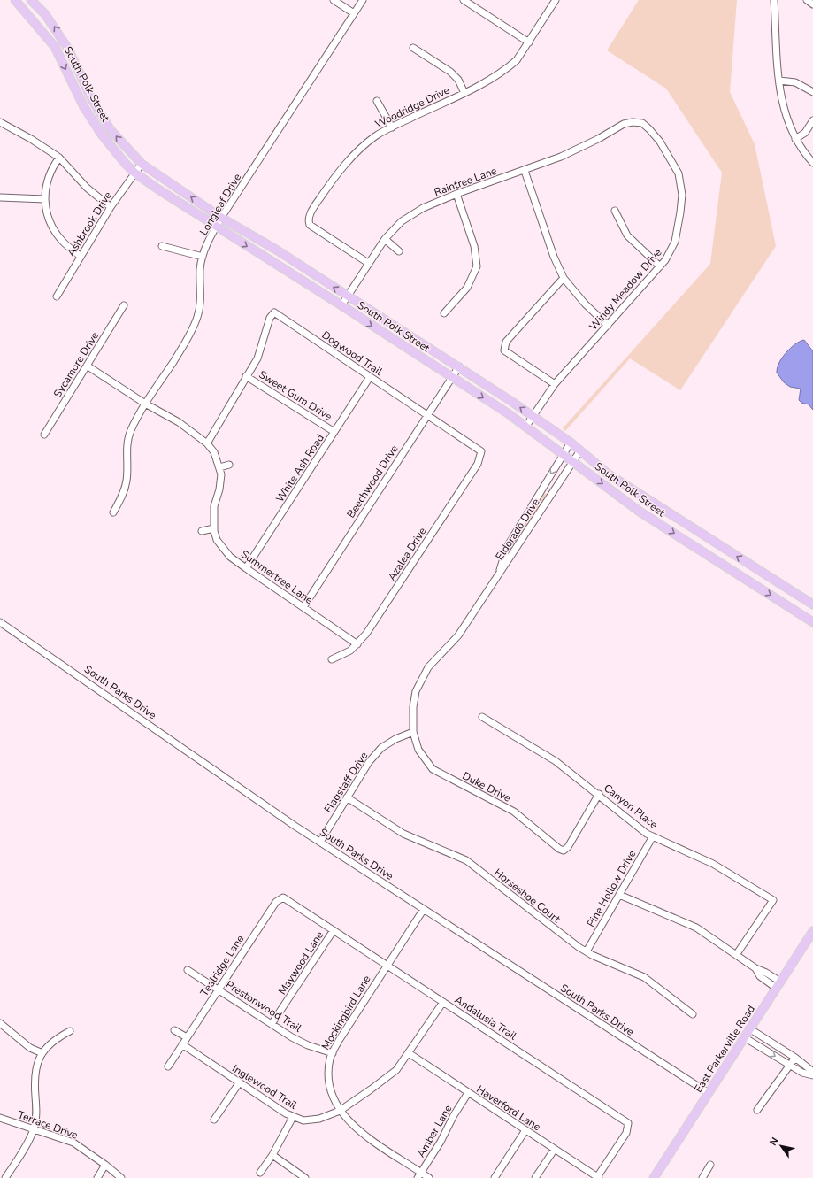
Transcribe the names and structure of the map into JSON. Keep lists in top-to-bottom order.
{
  "streets": {
    "main road": ["South Polk Street", "East Parkerville Road"],
    "street": [
      "Woodridge Drive",
      "Raintree Lane",
      "Longleaf Drive",
      "Ashbrook Drive",
      "Windy Meadow Drive",
      "Dogwood Trail",
      "Sycamore Drive",
      "Sweet Gum Drive",
      "White Ash Road",
      "Beechwood Drive",
      "Eldorado Drive",
      "Azalea Drive",
      "Summertree Lane",
      "South Parks Drive",
      "Flagstaff Drive",
      "Duke Drive",
      "Canyon Place",
      "Pine Hollow Drive",
      "Horseshoe Court",
      "Maywood Lane",
      "Tealridge Lane",
      "Prestonwood Trail",
      "Mockingbird Lane",
      "Andalusia Trail",
      "Inglewood Trail",
      "Haverford Lane",
      "Terrace Drive",
      "Amber Lane"
    ]
  },
  "crossings": [
    ["South Polk Street", "Raintree Lane"],
    ["South Polk Street", "Longleaf Drive"],
    ["South Polk Street", "Ashbrook Drive"],
    ["South Polk Street", "Windy Meadow Drive"],
    ["South Polk Street", "Beechwood Drive"],
    ["South Polk Street", "Eldorado Drive"],
    ["Woodridge Drive", "Raintree Lane"],
    ["Raintree Lane", "Windy Meadow Drive"],
    ["Longleaf Drive", "Summertree Lane"],
    ["Dogwood Trail", "Sweet Gum Drive"],
    ["Dogwood Trail", "White Ash Road"],
    ["Dogwood Trail", "Beechwood Drive"],
    ["Dogwood Trail", "Azalea Drive"],
    ["Sycamore Drive", "Summertree Lane"],
    ["Sweet Gum Drive", "White Ash Road"],
    ["White Ash Road", "Summertree Lane"],
    ["Beechwood Drive", "Summertree Lane"],
    ["Eldorado Drive", "Flagstaff Drive"],
    ["Eldorado Drive", "Duke Drive"],
    ["Azalea Drive", "Summertree Lane"],
    ["South Parks Drive", "Flagstaff Drive"],
    ["South Parks Drive", "Mockingbird Lane"],
    ["South Parks Drive", "East Parkerville Road"],
    ["Flagstaff Drive", "Duke Drive"],
    ["Flagstaff Drive", "Horseshoe Court"],
    ["Duke Drive", "Canyon Place"],
    ["Canyon Place", "Pine Hollow Drive"],
    ["Pine Hollow Drive", "Horseshoe Court"],
    ["Maywood Lane", "Prestonwood Trail"],
    ["Maywood Lane", "Andalusia Trail"],
    ["Tealridge Lane", "Prestonwood Trail"],
    ["Tealridge Lane", "Andalusia Trail"],
    ["Tealridge Lane", "Inglewood Trail"],
    ["Prestonwood Trail", "Mockingbird Lane"],
    ["Mockingbird Lane", "Andalusia Trail"],
    ["Mockingbird Lane", "Inglewood Trail"],
    ["Mockingbird Lane", "Amber Lane"],
    ["Andalusia Trail", "Inglewood Trail"],
    ["Andalusia Trail", "Haverford Lane"],
    ["Inglewood Trail", "Haverford Lane"],
    ["Haverford Lane", "Amber Lane"]
  ],
  "north": "top left"
}
